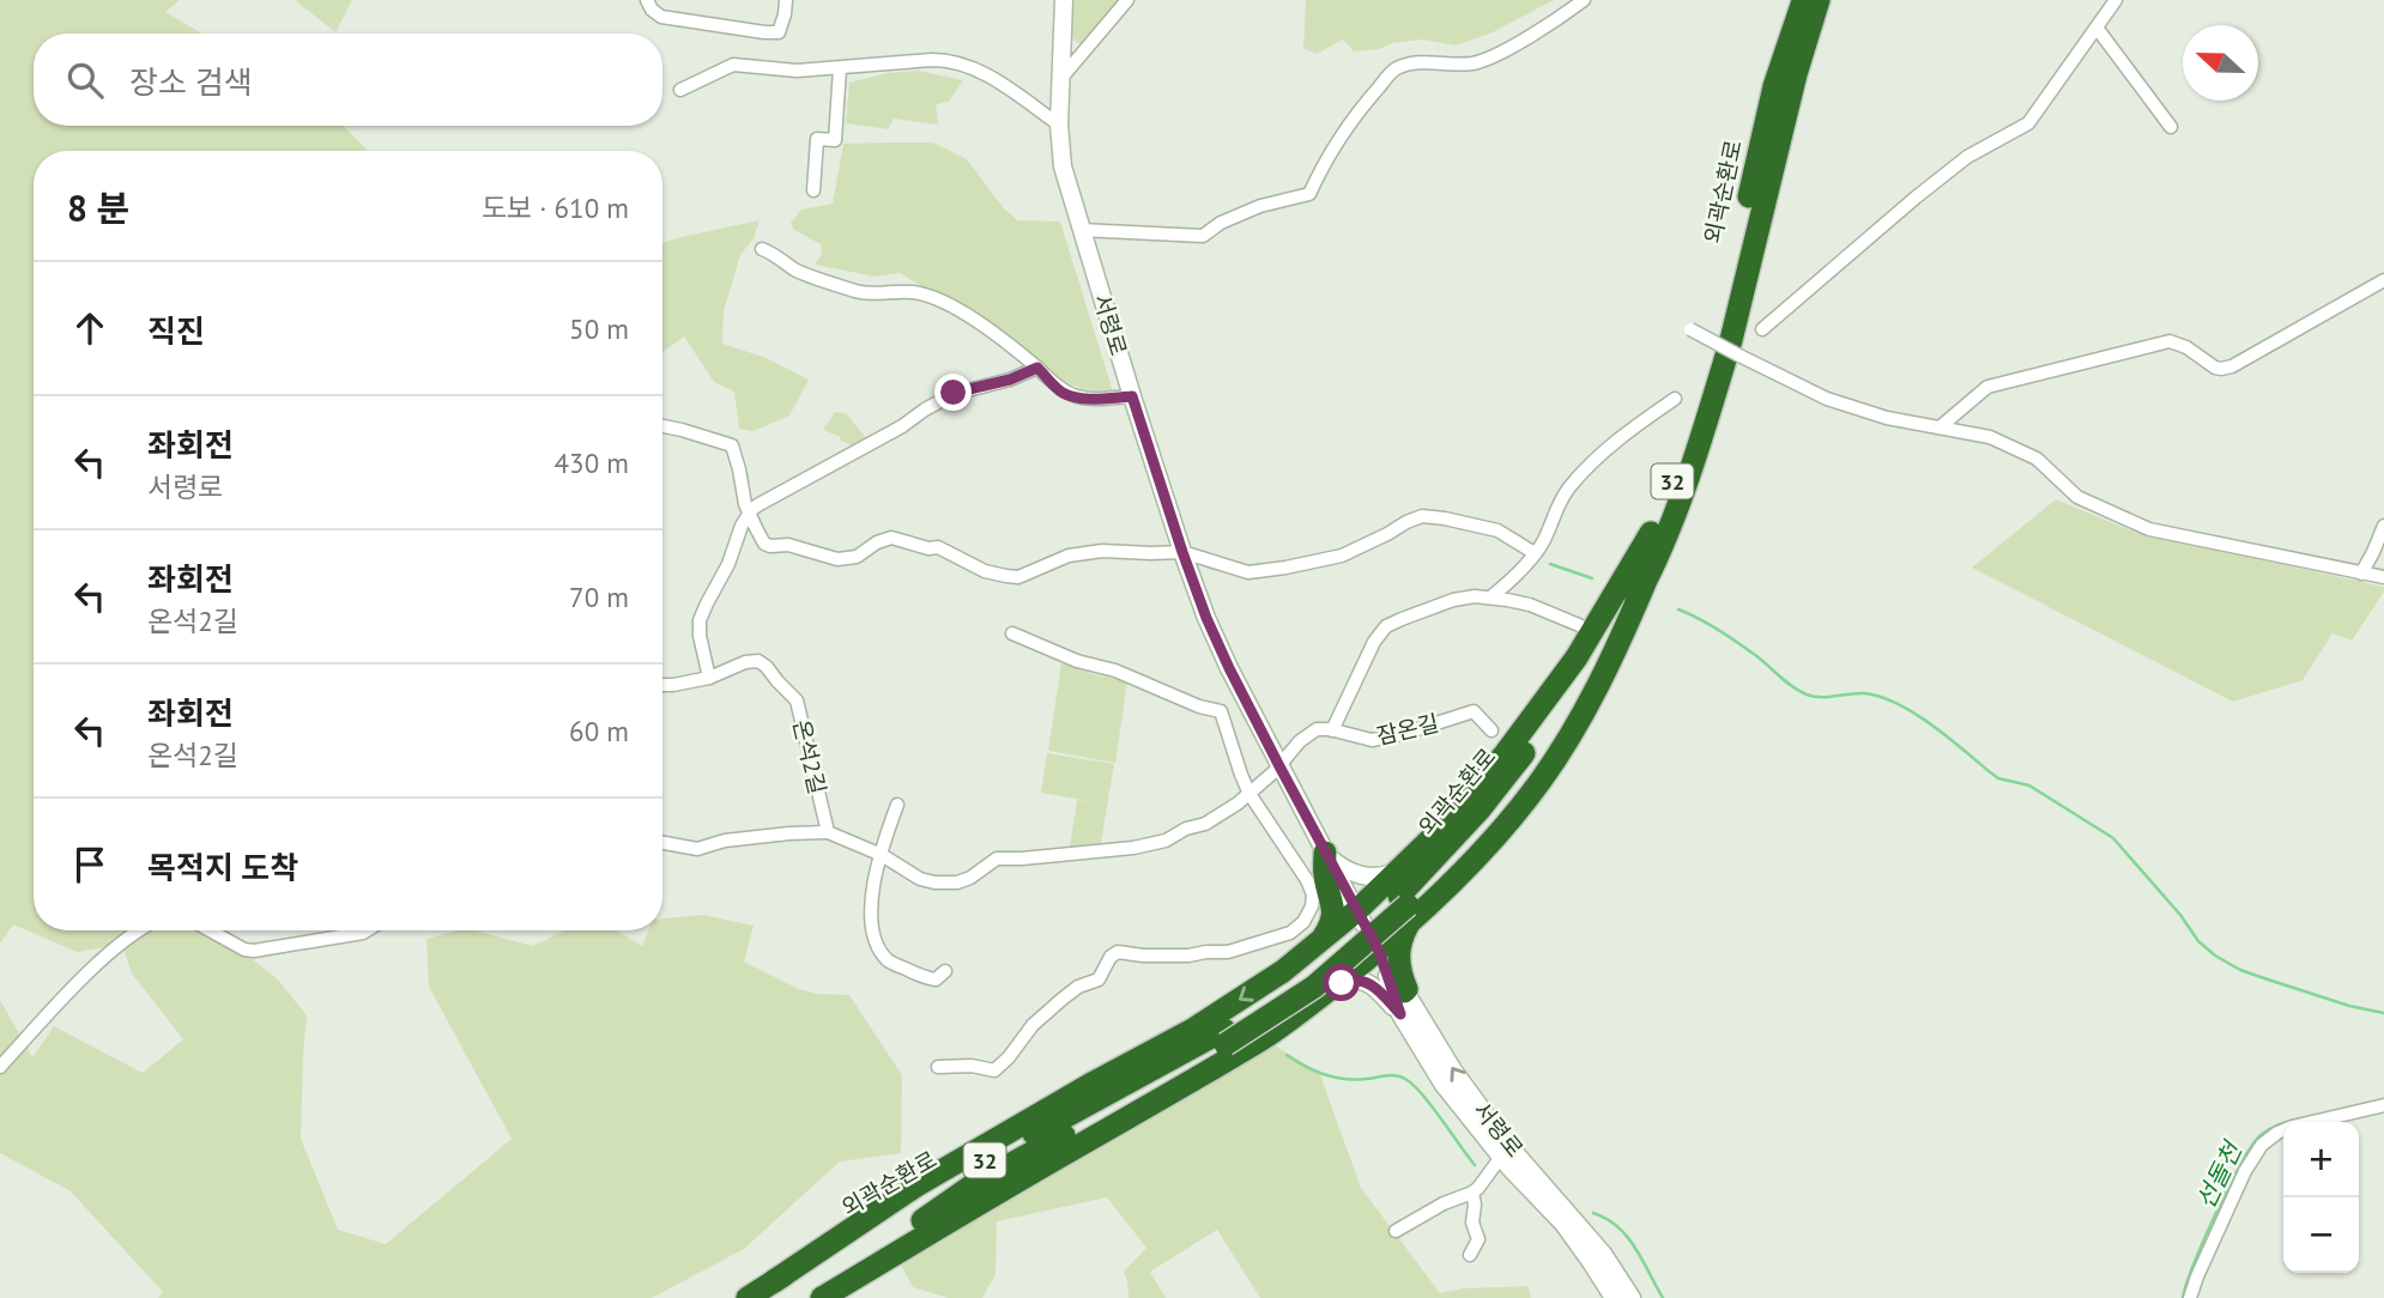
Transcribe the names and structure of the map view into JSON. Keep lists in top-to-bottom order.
{
  "streets": {
    "highway": ["외곽순환로", "32"],
    "street": ["서령로", "잠온길", "온석2길"]
  },
  "water": ["선돌천"],
  "north": "left",
  "page": {
    "search": "장소 검색",
    "heading": ["8 분", "도보 · 610 m"],
    "list": [
      ["직진", "50 m"],
      ["좌회전", "서령로", "430 m"],
      ["좌회전", "온석2길", "70 m"],
      ["좌회전", "온석2길", "60 m"],
      "목적지 도착"
    ],
    "map_buttons": ["+", "−"]
  }
}
